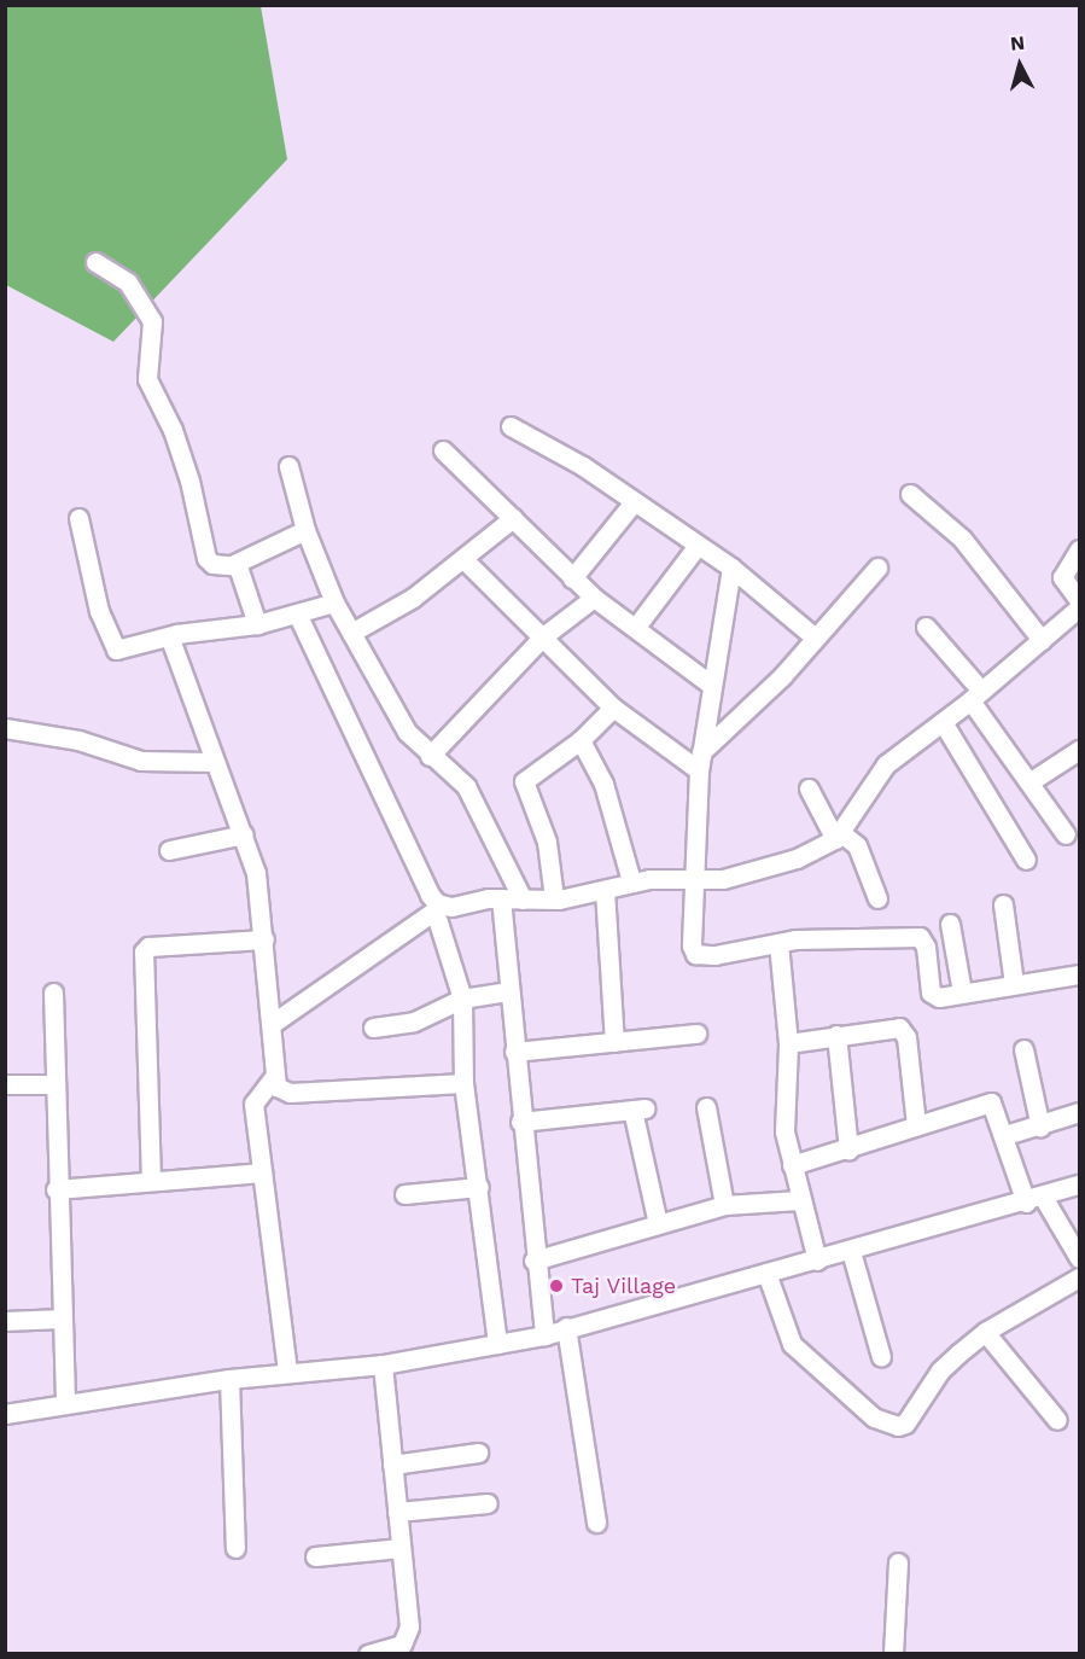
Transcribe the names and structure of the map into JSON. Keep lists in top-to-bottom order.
{
  "places": ["Taj Village"],
  "north": "top"
}
